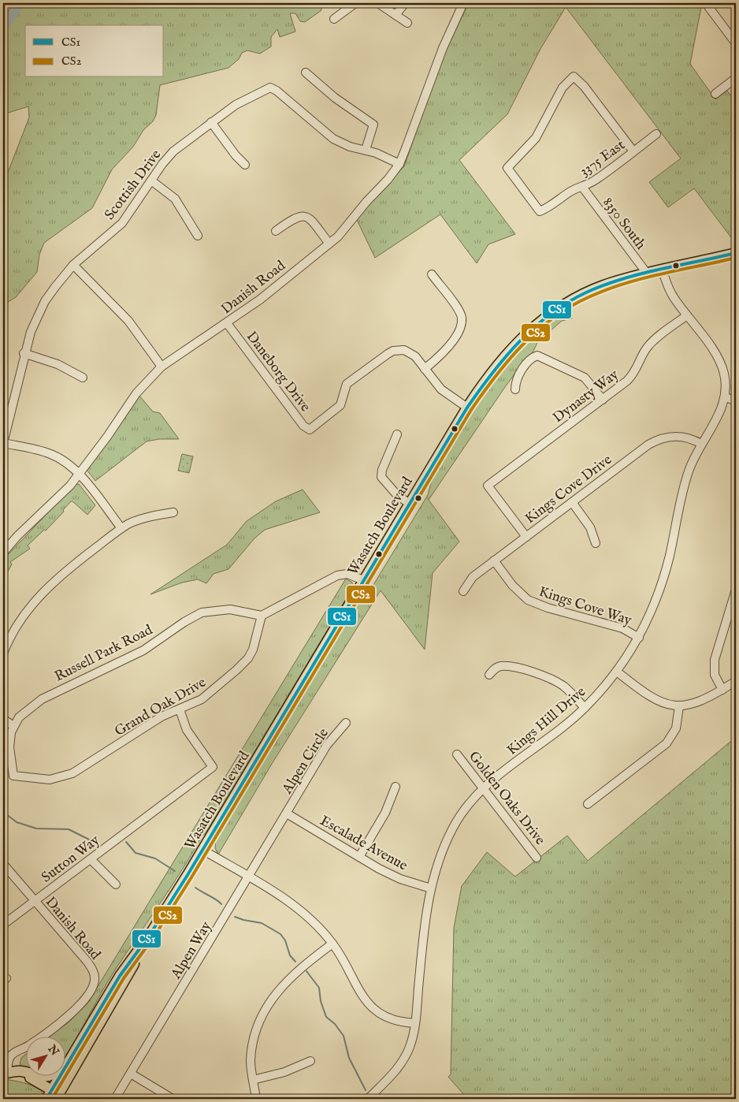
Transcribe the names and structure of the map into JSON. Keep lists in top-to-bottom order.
{
  "streets": {
    "main road": ["Wasatch Boulevard"],
    "street": [
      "3375 East",
      "Scottish Drive",
      "8350 South",
      "Danish Road",
      "Daneborg Drive",
      "Dynasty Way",
      "Kings Cove Drive",
      "Kings Cove Way",
      "Russell Park Road",
      "Grand Oak Drive",
      "Kings Hill Drive",
      "Alpen Circle",
      "Golden Oaks Drive",
      "Escalade Avenue",
      "Sutton Way",
      "Alpen Way"
    ]
  },
  "crossings": [
    ["3375 East", "8350 South"],
    ["Scottish Drive", "Danish Road"],
    ["8350 South", "Wasatch Boulevard"],
    ["Danish Road", "Daneborg Drive"],
    ["Danish Road", "Wasatch Boulevard"],
    ["Danish Road", "Sutton Way"],
    ["Daneborg Drive", "Wasatch Boulevard"],
    ["Dynasty Way", "Kings Cove Drive"],
    ["Dynasty Way", "Kings Hill Drive"],
    ["Kings Cove Drive", "Kings Cove Way"],
    ["Kings Cove Drive", "Kings Hill Drive"],
    ["Wasatch Boulevard", "Kings Hill Drive"],
    ["Kings Cove Way", "Kings Hill Drive"],
    ["Russell Park Road", "Grand Oak Drive"],
    ["Grand Oak Drive", "Sutton Way"],
    ["Kings Hill Drive", "Golden Oaks Drive"],
    ["Kings Hill Drive", "Escalade Avenue"],
    ["Alpen Circle", "Escalade Avenue"],
    ["Alpen Circle", "Alpen Way"],
    ["Escalade Avenue", "Alpen Way"]
  ],
  "lines": ["transit line CS1", "transit line CS2"],
  "legend": ["CS1", "CS2"],
  "north": "top right"
}
